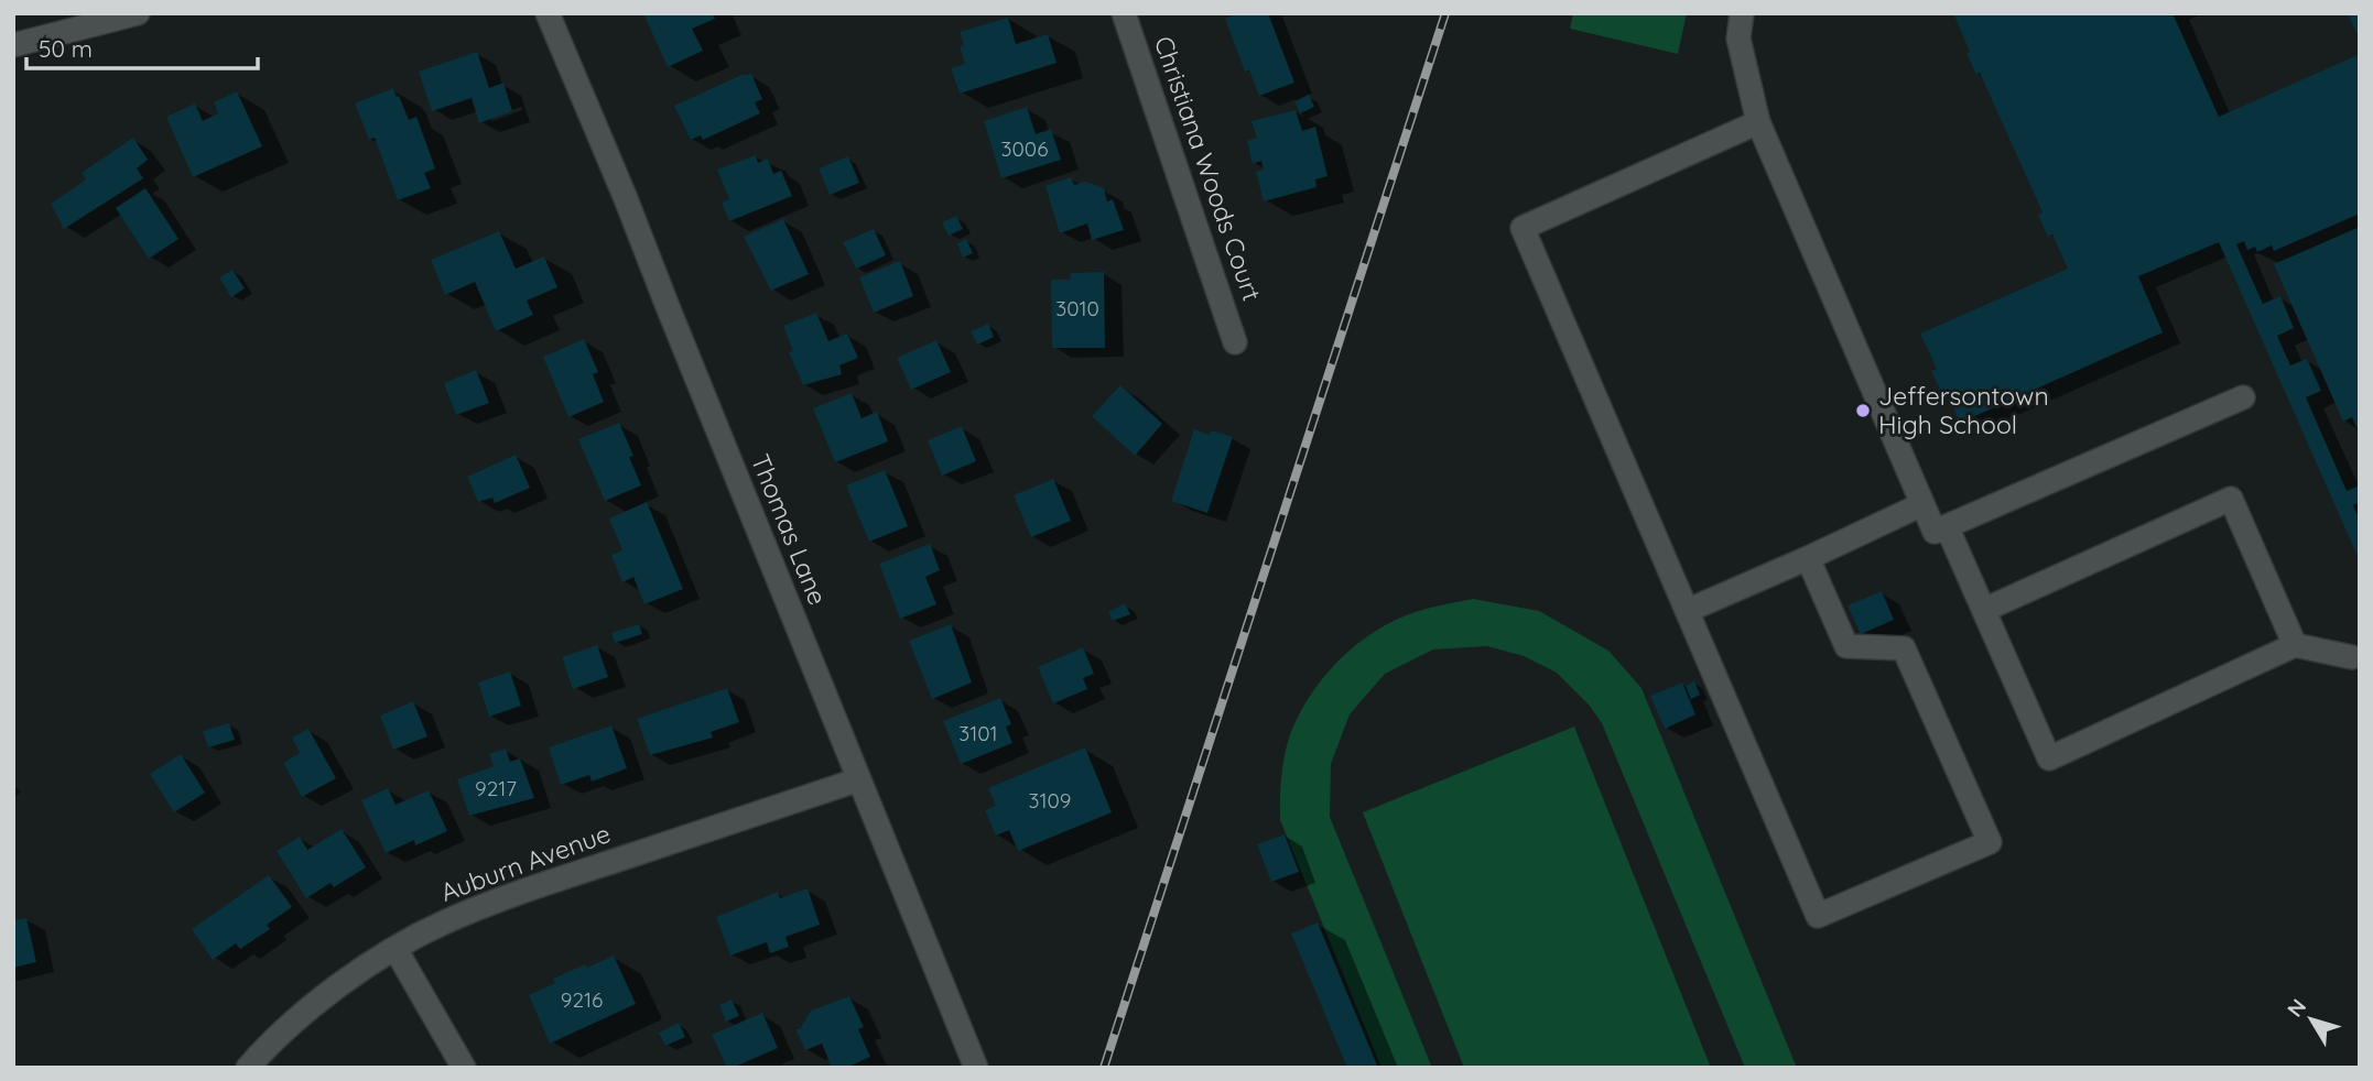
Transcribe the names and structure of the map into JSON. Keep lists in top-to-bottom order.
{
  "streets": {
    "street": ["Christiana Woods Court", "Thomas Lane", "Auburn Avenue"]
  },
  "crossings": [
    ["Thomas Lane", "Auburn Avenue"]
  ],
  "places": ["Jeffersontown High School"],
  "house_numbers": [
    "3006",
    "3010",
    "3101",
    "9217",
    "3109",
    "9216"
  ],
  "scale_bar": "50 m",
  "north": "top left"
}
